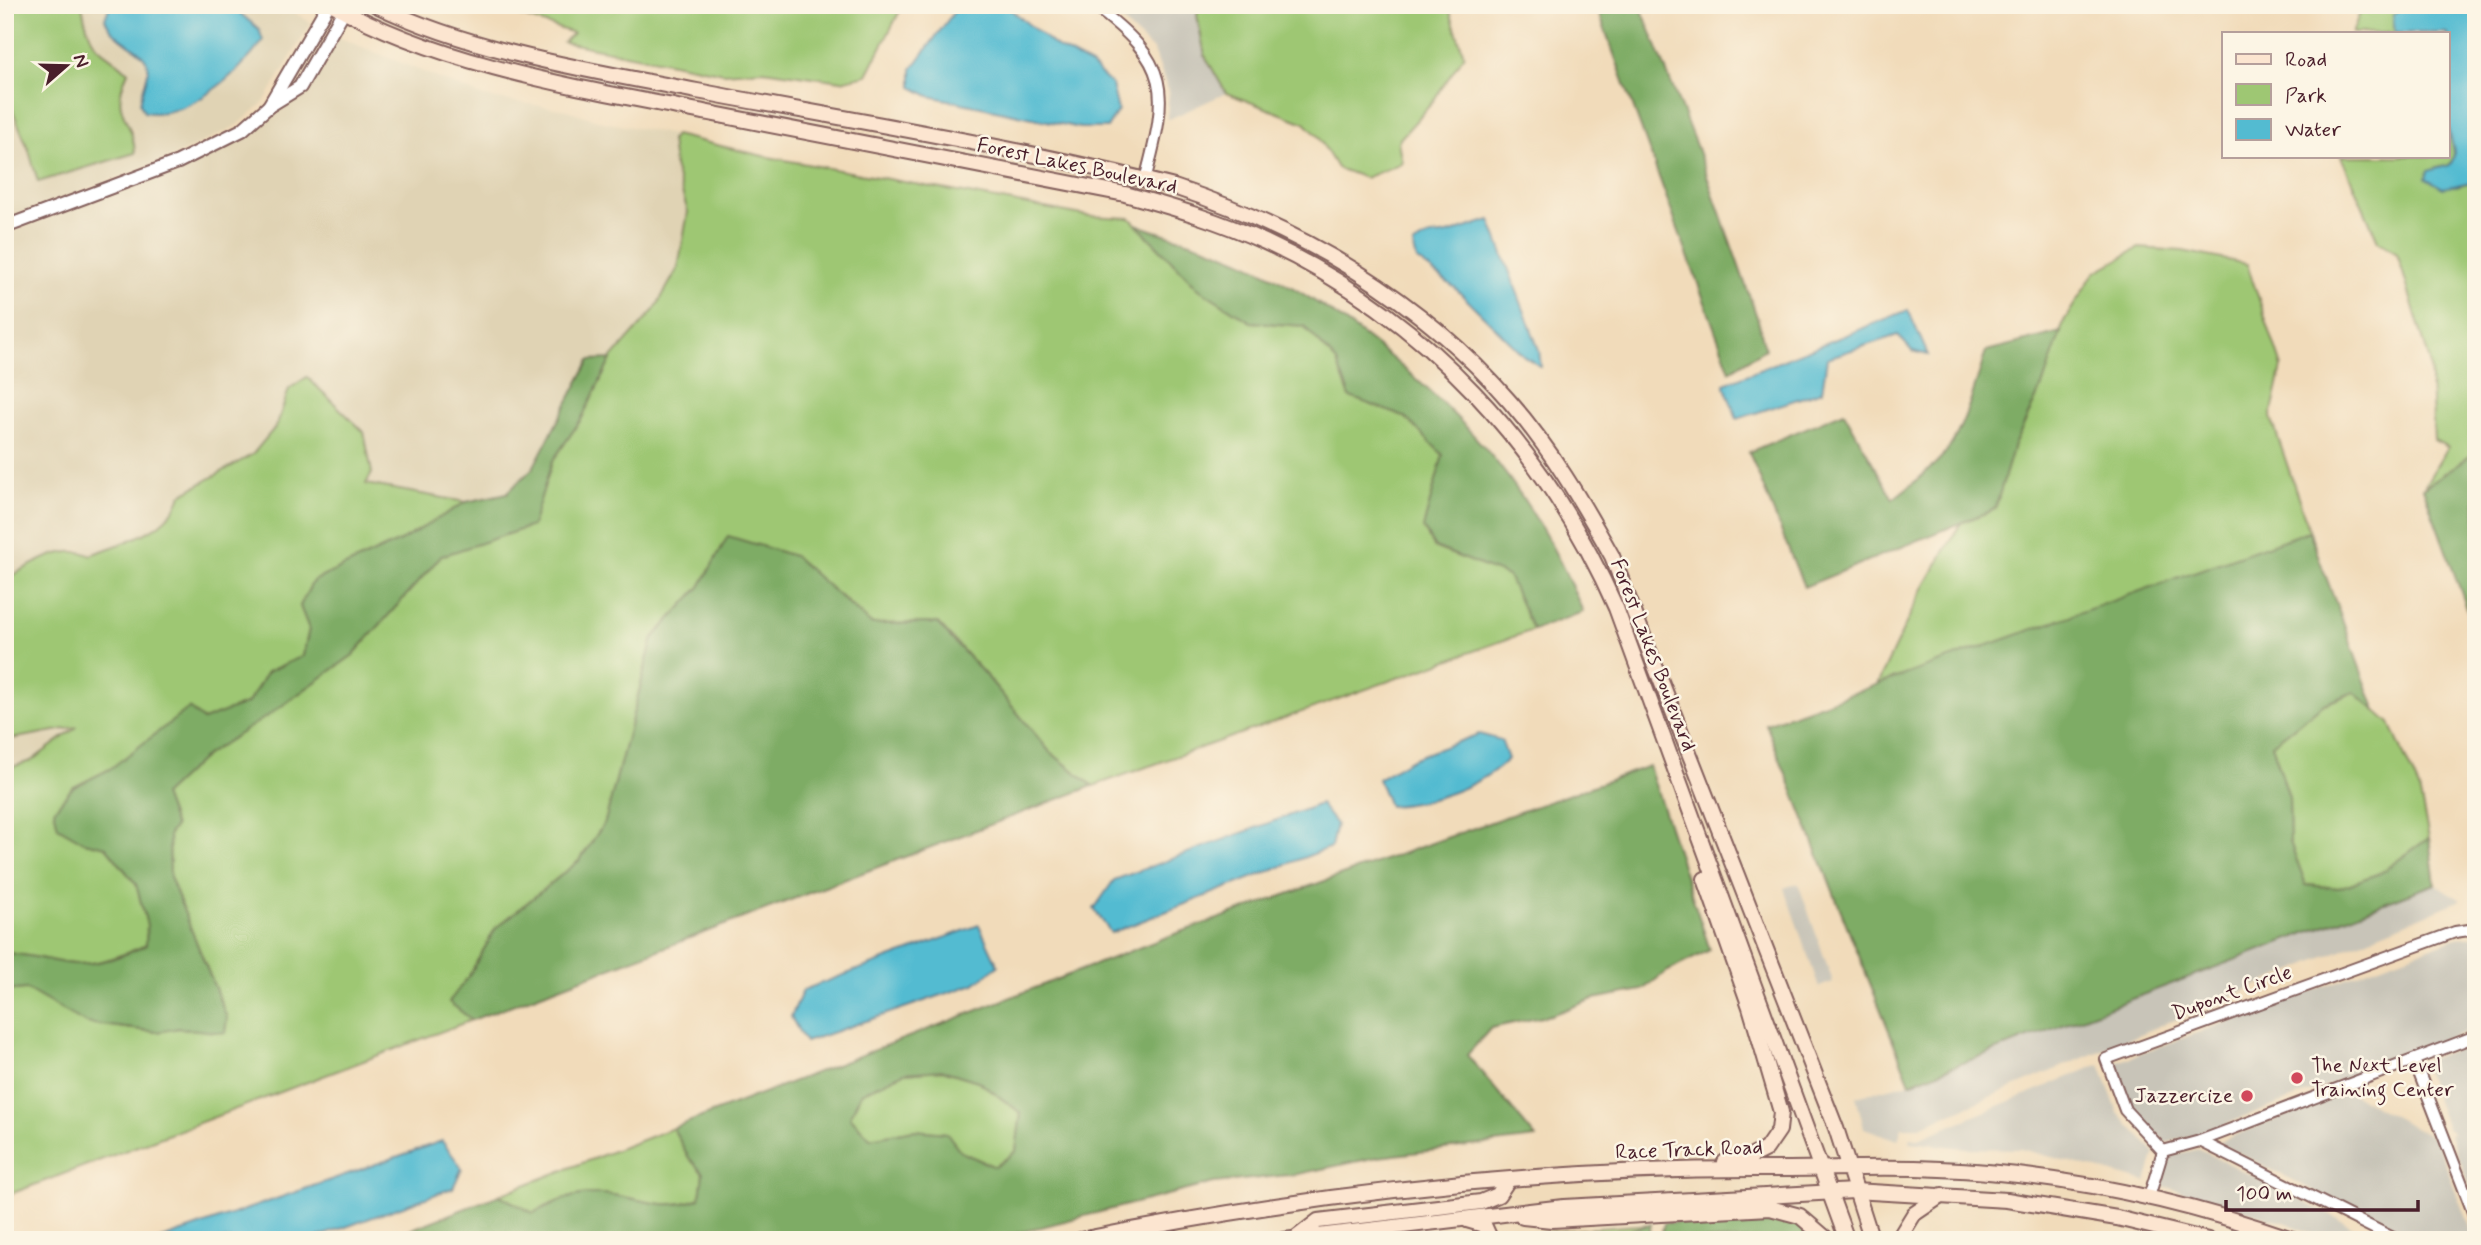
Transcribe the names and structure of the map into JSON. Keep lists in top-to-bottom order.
{
  "streets": {
    "main road": ["Forest Lakes Boulevard", "Race Track Road"],
    "street": ["Dupont Circle"]
  },
  "crossings": [
    ["Forest Lakes Boulevard", "Race Track Road"]
  ],
  "places": ["The Next Level Training Center", "Jazzercize"],
  "legend": ["Road", "Park", "Water"],
  "scale_bar": "100 m",
  "north": "right"
}
